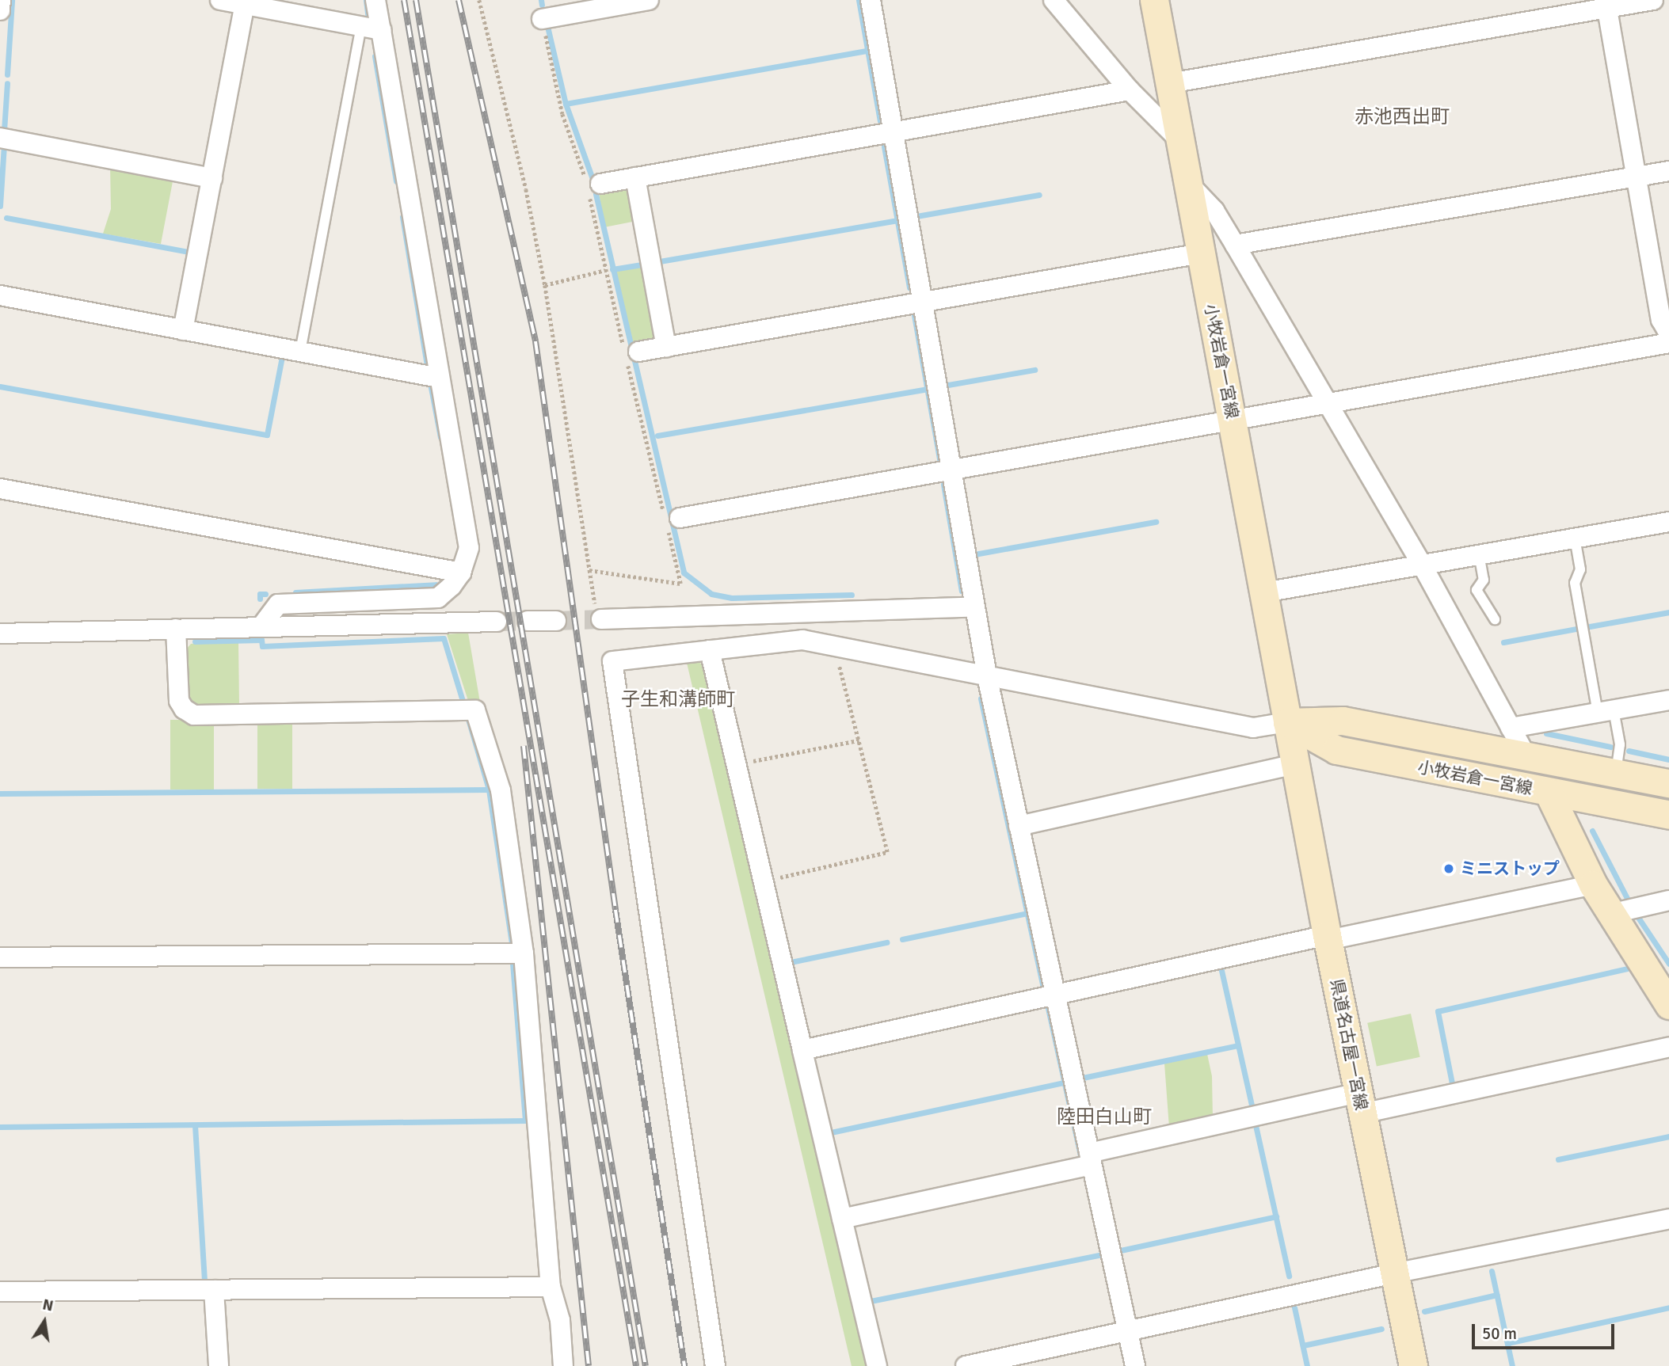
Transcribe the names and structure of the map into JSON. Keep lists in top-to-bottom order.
{
  "streets": {
    "main road": ["小牧岩倉一宮線", "県道名古屋一宮線"]
  },
  "crossings": [
    ["小牧岩倉一宮線", "県道名古屋一宮線"]
  ],
  "districts": ["赤池西出町", "子生和溝師町", "陸田白山町"],
  "places": ["ミニストップ"],
  "scale_bar": "50 m",
  "north": "top"
}
